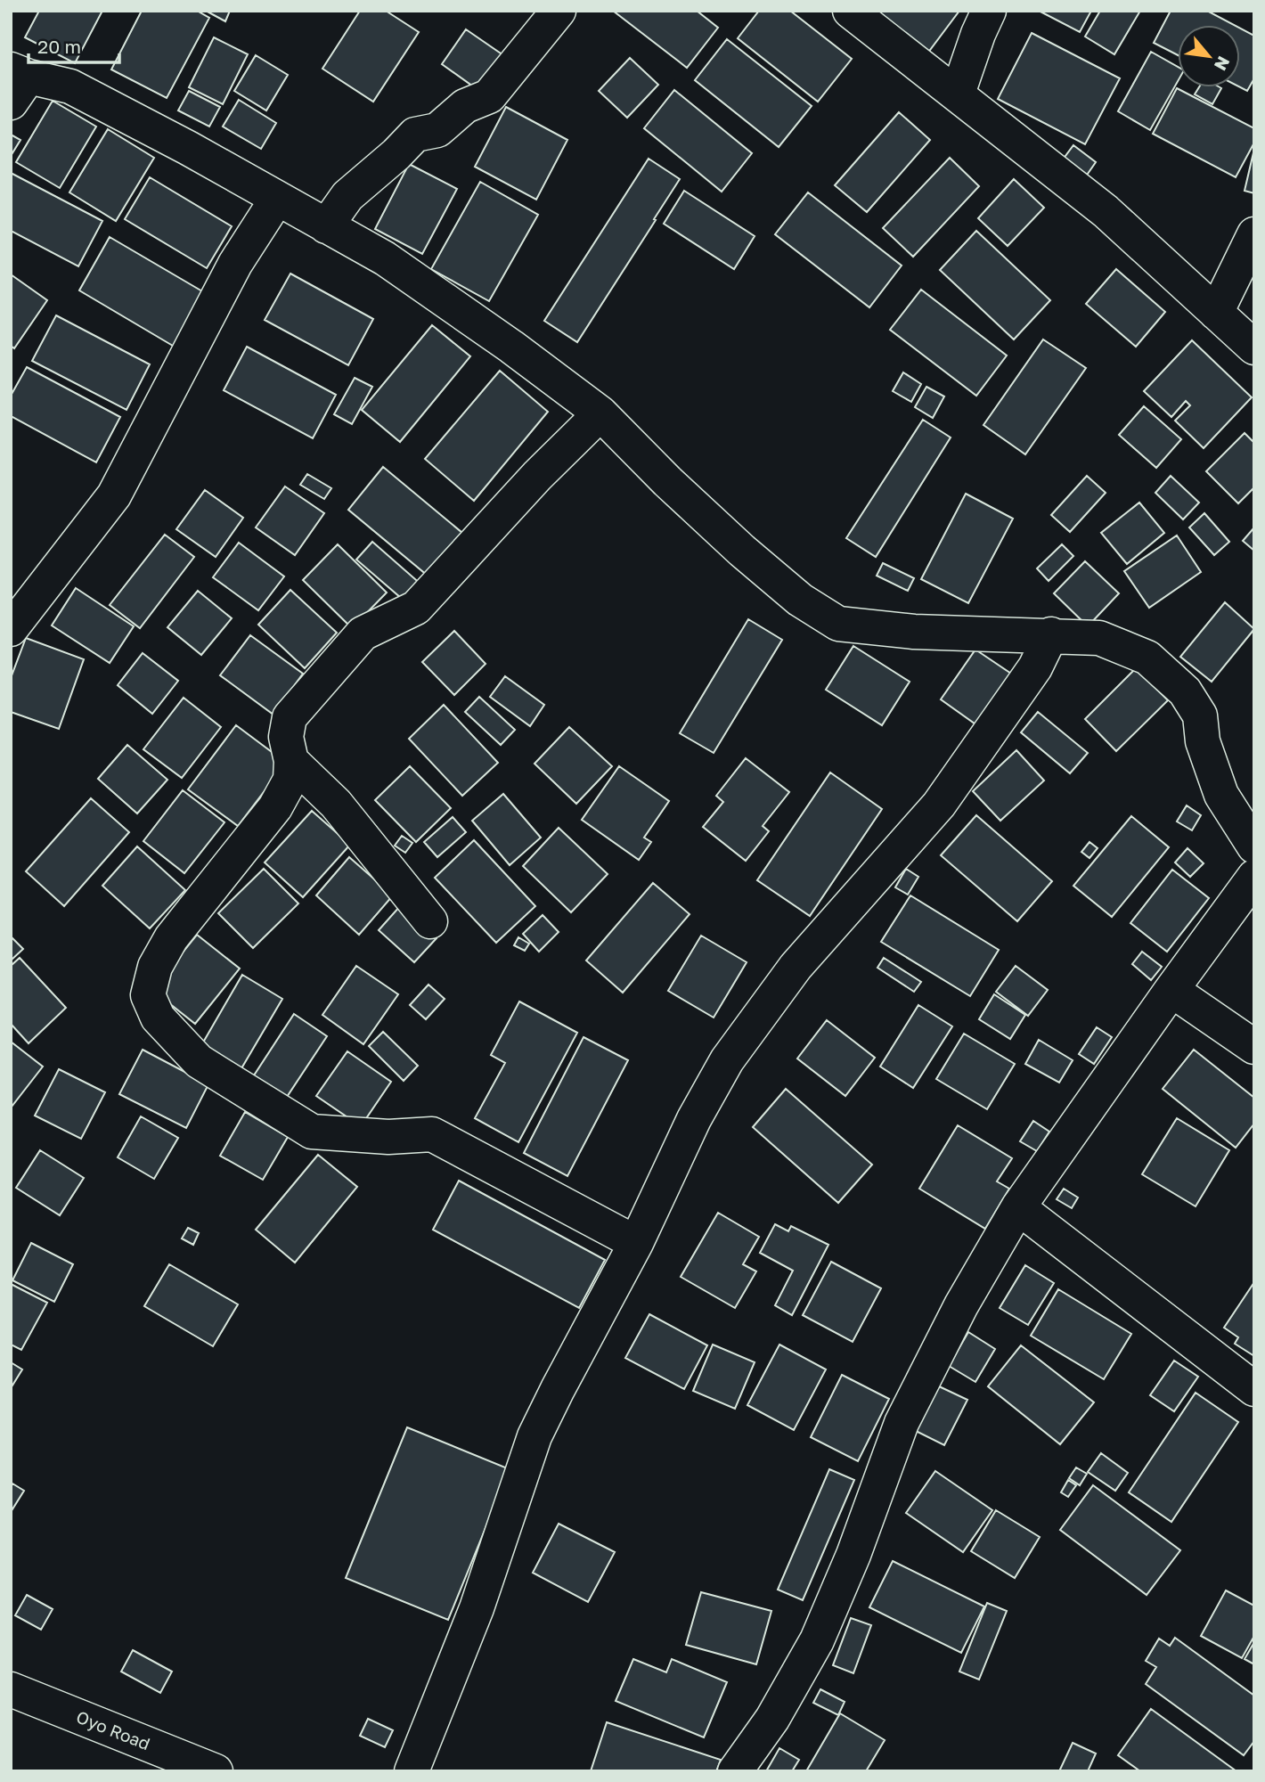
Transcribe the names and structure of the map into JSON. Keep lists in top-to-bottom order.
{
  "streets": {
    "main road": ["Oyo Road"]
  },
  "scale_bar": "20 m",
  "north": "bottom right"
}
